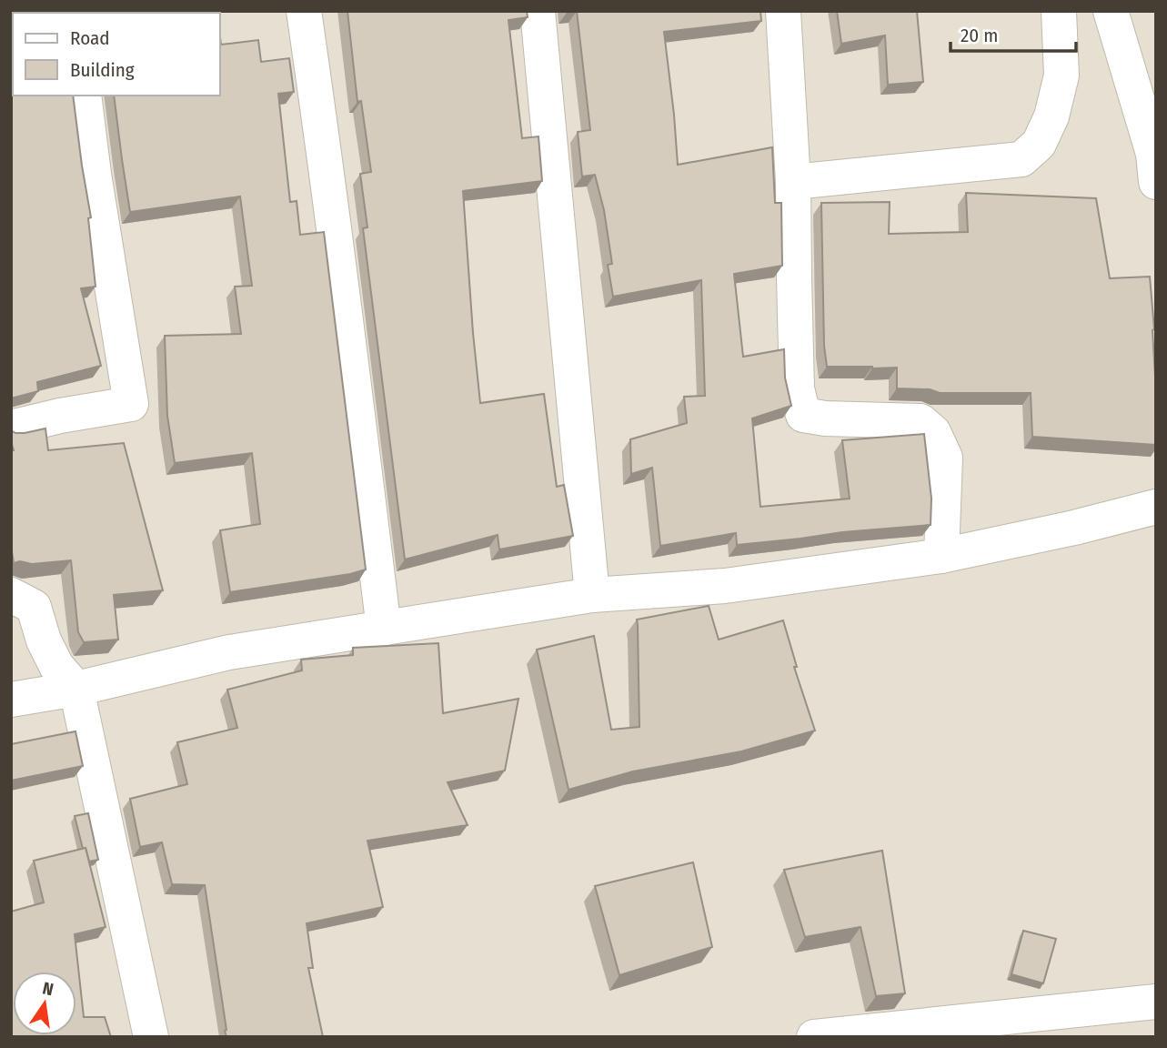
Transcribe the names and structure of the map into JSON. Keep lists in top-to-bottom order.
{
  "legend": ["Road", "Building"],
  "scale_bar": "20 m",
  "north": "top"
}
